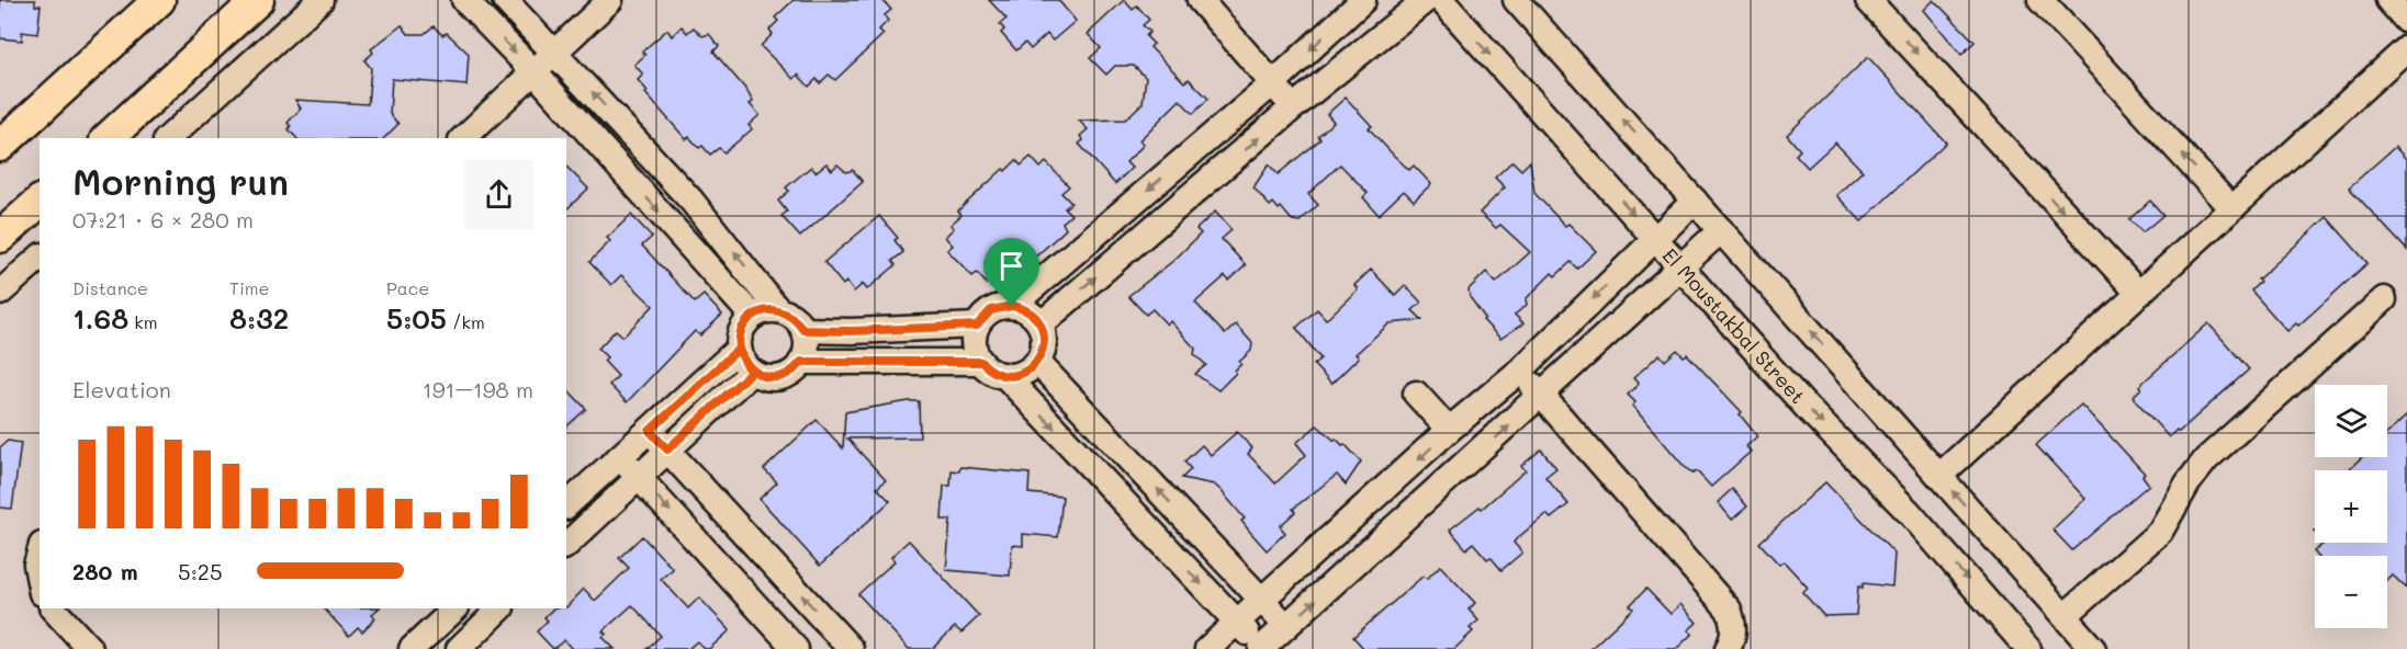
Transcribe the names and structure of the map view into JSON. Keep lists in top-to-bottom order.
{
  "streets": {
    "street": ["El Moustakbal Street"]
  },
  "page": {
    "heading": ["Morning run", "07:21 · 6 × 280 m"],
    "stats": [
      ["Distance", "1.68 km"],
      ["Time", "8:32"],
      ["Pace", "5:05 /km"]
    ],
    "chart": ["Elevation", "191–198 m"],
    "map_buttons": ["+", "−"],
    "list": [
      {
        "name": "280 m",
        "note": "5:25"
      }
    ]
  }
}
